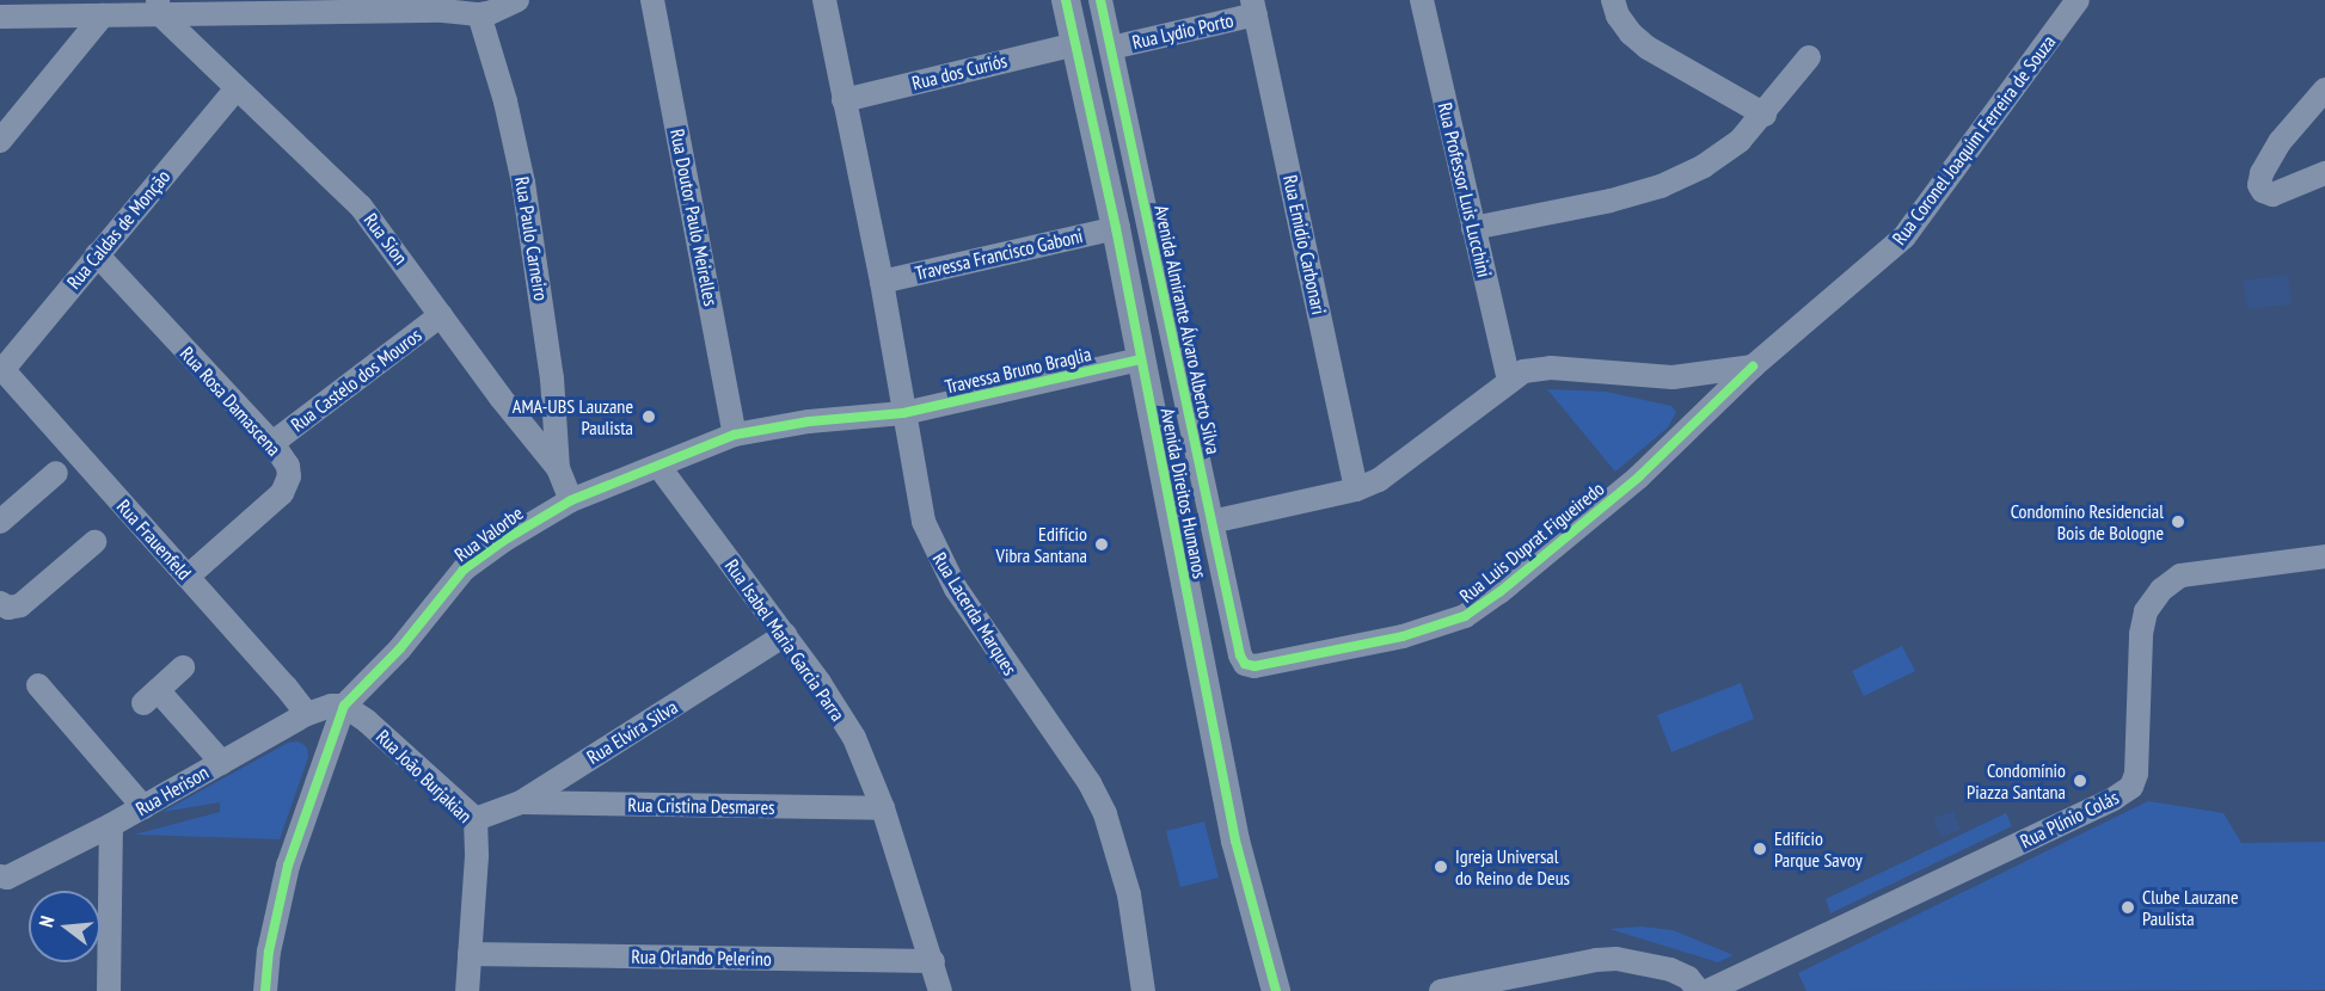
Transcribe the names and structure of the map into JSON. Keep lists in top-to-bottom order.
{
  "streets": {
    "main road": ["Avenida Direitos Humanos"],
    "street": [
      "Rua Lydio Porto",
      "Rua dos Curiós",
      "Rua Coronel Joaquim Ferreira de Souza",
      "Rua Professor Luis Lucchini",
      "Rua Doutor Paulo Meirelles",
      "Rua Caldas de Monção",
      "Rua Sion",
      "Rua Paulo Carneiro",
      "Rua Emidio Carbonari",
      "Travessa Francisco Gaboni",
      "Avenida Almirante Álvaro Alberto Silva",
      "Travessa Bruno Braglia",
      "Rua Castelo dos Mouros",
      "Rua Rosa Damascena",
      "Rua Valorbe",
      "Rua Frauenfeld",
      "Rua Luis Duprat Figueiredo",
      "Rua Lacerda Marques",
      "Rua Isabel Maria Garcia Parra",
      "Rua Elvira Silva",
      "Rua João Burjakian",
      "Rua Herison",
      "Rua Cristina Desmares",
      "Rua Plínio Colás",
      "Rua Orlando Pelerino"
    ]
  },
  "crossings": [
    ["Rua Lydio Porto", "Rua Emidio Carbonari"],
    ["Rua Lydio Porto", "Avenida Almirante Álvaro Alberto Silva"],
    ["Rua dos Curiós", "Avenida Direitos Humanos"],
    ["Rua dos Curiós", "Rua Lacerda Marques"],
    ["Rua Coronel Joaquim Ferreira de Souza", "Rua Luis Duprat Figueiredo"],
    ["Rua Doutor Paulo Meirelles", "Rua Valorbe"],
    ["Rua Caldas de Monção", "Rua Sion"],
    ["Rua Caldas de Monção", "Rua Rosa Damascena"],
    ["Rua Caldas de Monção", "Rua Frauenfeld"],
    ["Rua Sion", "Rua Paulo Carneiro"],
    ["Rua Sion", "Rua Castelo dos Mouros"],
    ["Rua Sion", "Rua Valorbe"],
    ["Travessa Francisco Gaboni", "Avenida Direitos Humanos"],
    ["Travessa Francisco Gaboni", "Rua Lacerda Marques"],
    ["Avenida Almirante Álvaro Alberto Silva", "Rua Luis Duprat Figueiredo"],
    ["Travessa Bruno Braglia", "Avenida Direitos Humanos"],
    ["Travessa Bruno Braglia", "Rua Valorbe"],
    ["Travessa Bruno Braglia", "Rua Lacerda Marques"],
    ["Rua Castelo dos Mouros", "Rua Rosa Damascena"],
    ["Rua Rosa Damascena", "Rua Frauenfeld"],
    ["Rua Valorbe", "Rua Lacerda Marques"],
    ["Rua Valorbe", "Rua Isabel Maria Garcia Parra"],
    ["Rua Valorbe", "Rua João Burjakian"],
    ["Rua Valorbe", "Rua Herison"],
    ["Rua Frauenfeld", "Rua Herison"],
    ["Rua Isabel Maria Garcia Parra", "Rua Elvira Silva"],
    ["Rua Isabel Maria Garcia Parra", "Rua Cristina Desmares"],
    ["Rua Isabel Maria Garcia Parra", "Rua Orlando Pelerino"],
    ["Rua Elvira Silva", "Rua João Burjakian"],
    ["Rua Elvira Silva", "Rua Cristina Desmares"],
    ["Rua João Burjakian", "Rua Herison"],
    ["Rua João Burjakian", "Rua Orlando Pelerino"]
  ],
  "places": [
    "AMA-UBS Lauzane Paulista",
    "Condomíno Residencial Bois de Bologne",
    "Edifício Vibra Santana",
    "Condomínio Piazza Santana",
    "Edifício Parque Savoy",
    "Igreja Universal do Reino de Deus",
    "Clube Lauzane Paulista"
  ],
  "north": "left"
}
